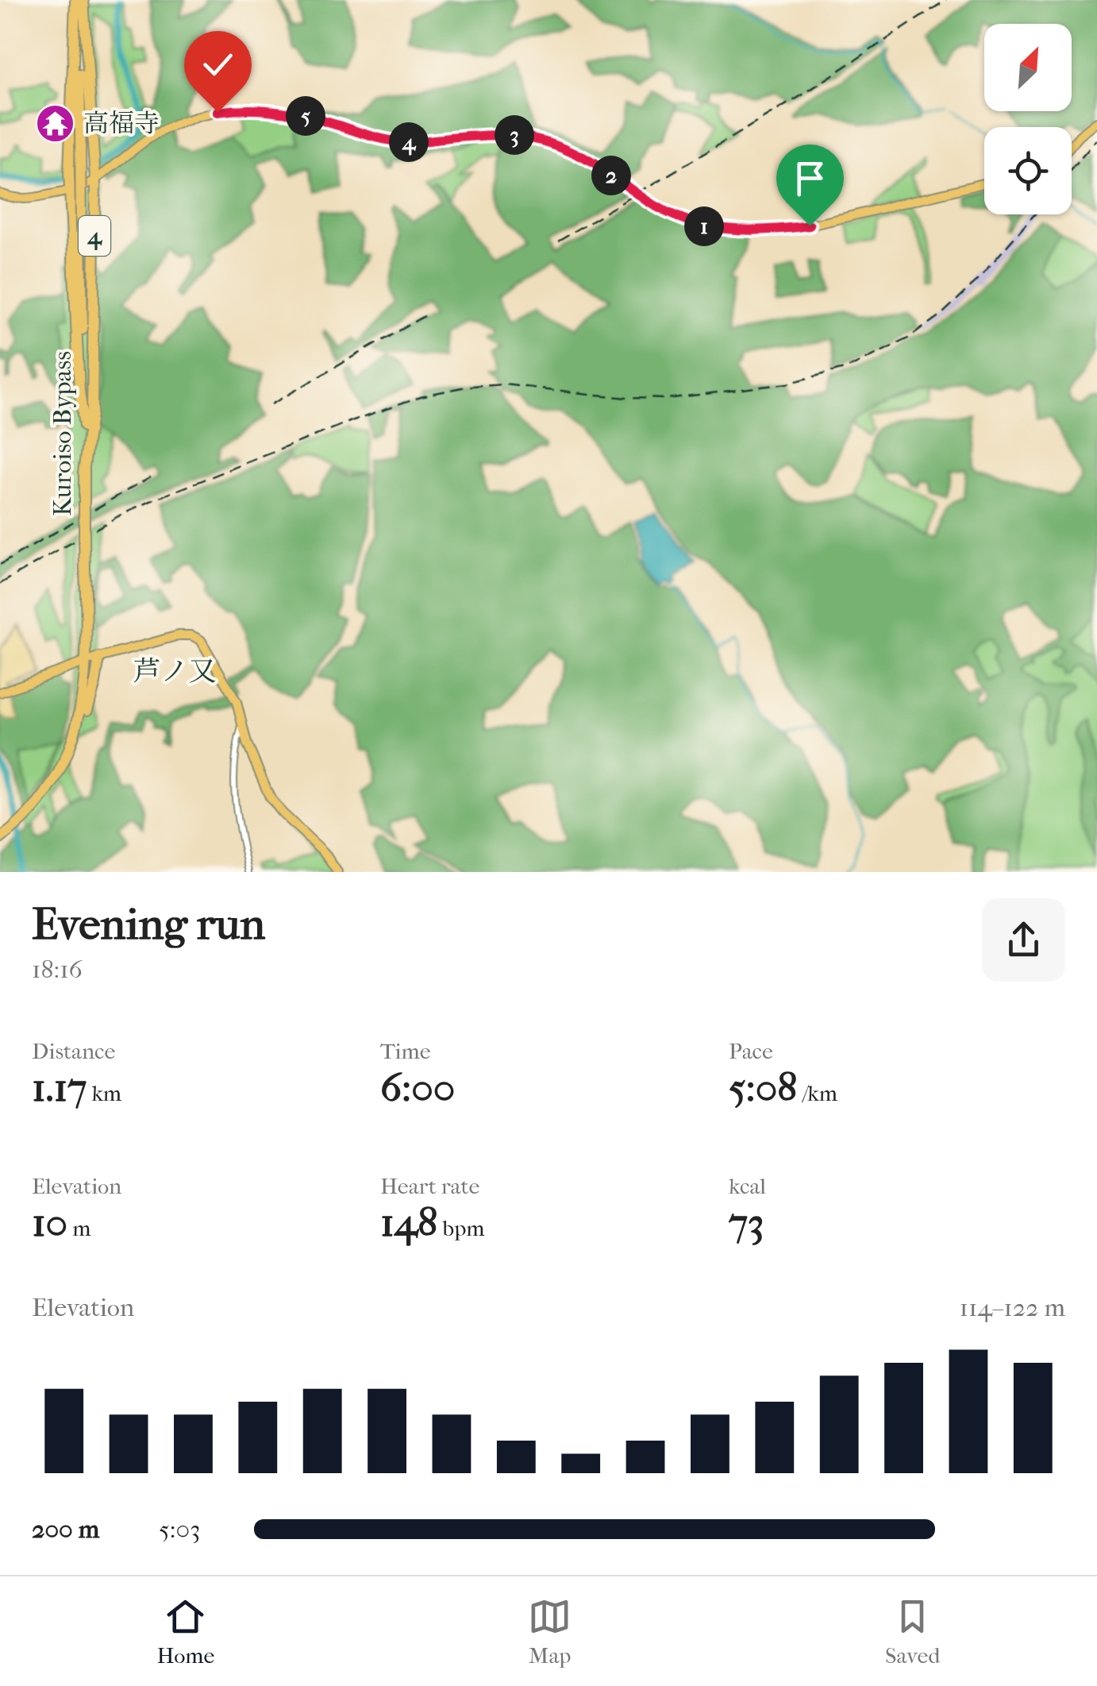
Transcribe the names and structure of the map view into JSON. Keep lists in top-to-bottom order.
{
  "streets": {
    "highway": ["4", "Kuroiso Bypass"]
  },
  "crossings": [
    ["4", "Kuroiso Bypass"]
  ],
  "districts": ["芦ノ又"],
  "places": {
    "temple": ["高福寺"]
  },
  "north": "top right",
  "page": {
    "pins": [
      "5",
      "3",
      "4",
      "2",
      "1"
    ],
    "heading": ["Evening run", "18:16"],
    "stats": [
      ["Distance", "1.17 km"],
      ["Time", "6:00"],
      ["Pace", "5:08 /km"],
      ["Elevation", "10 m"],
      ["Heart rate", "148 bpm"],
      ["kcal", "73"]
    ],
    "chart": ["Elevation", "114–122 m"],
    "list": [
      {
        "name": "200 m",
        "note": "5:03"
      }
    ],
    "tabs": ["Home", "Map", "Saved"]
  }
}
